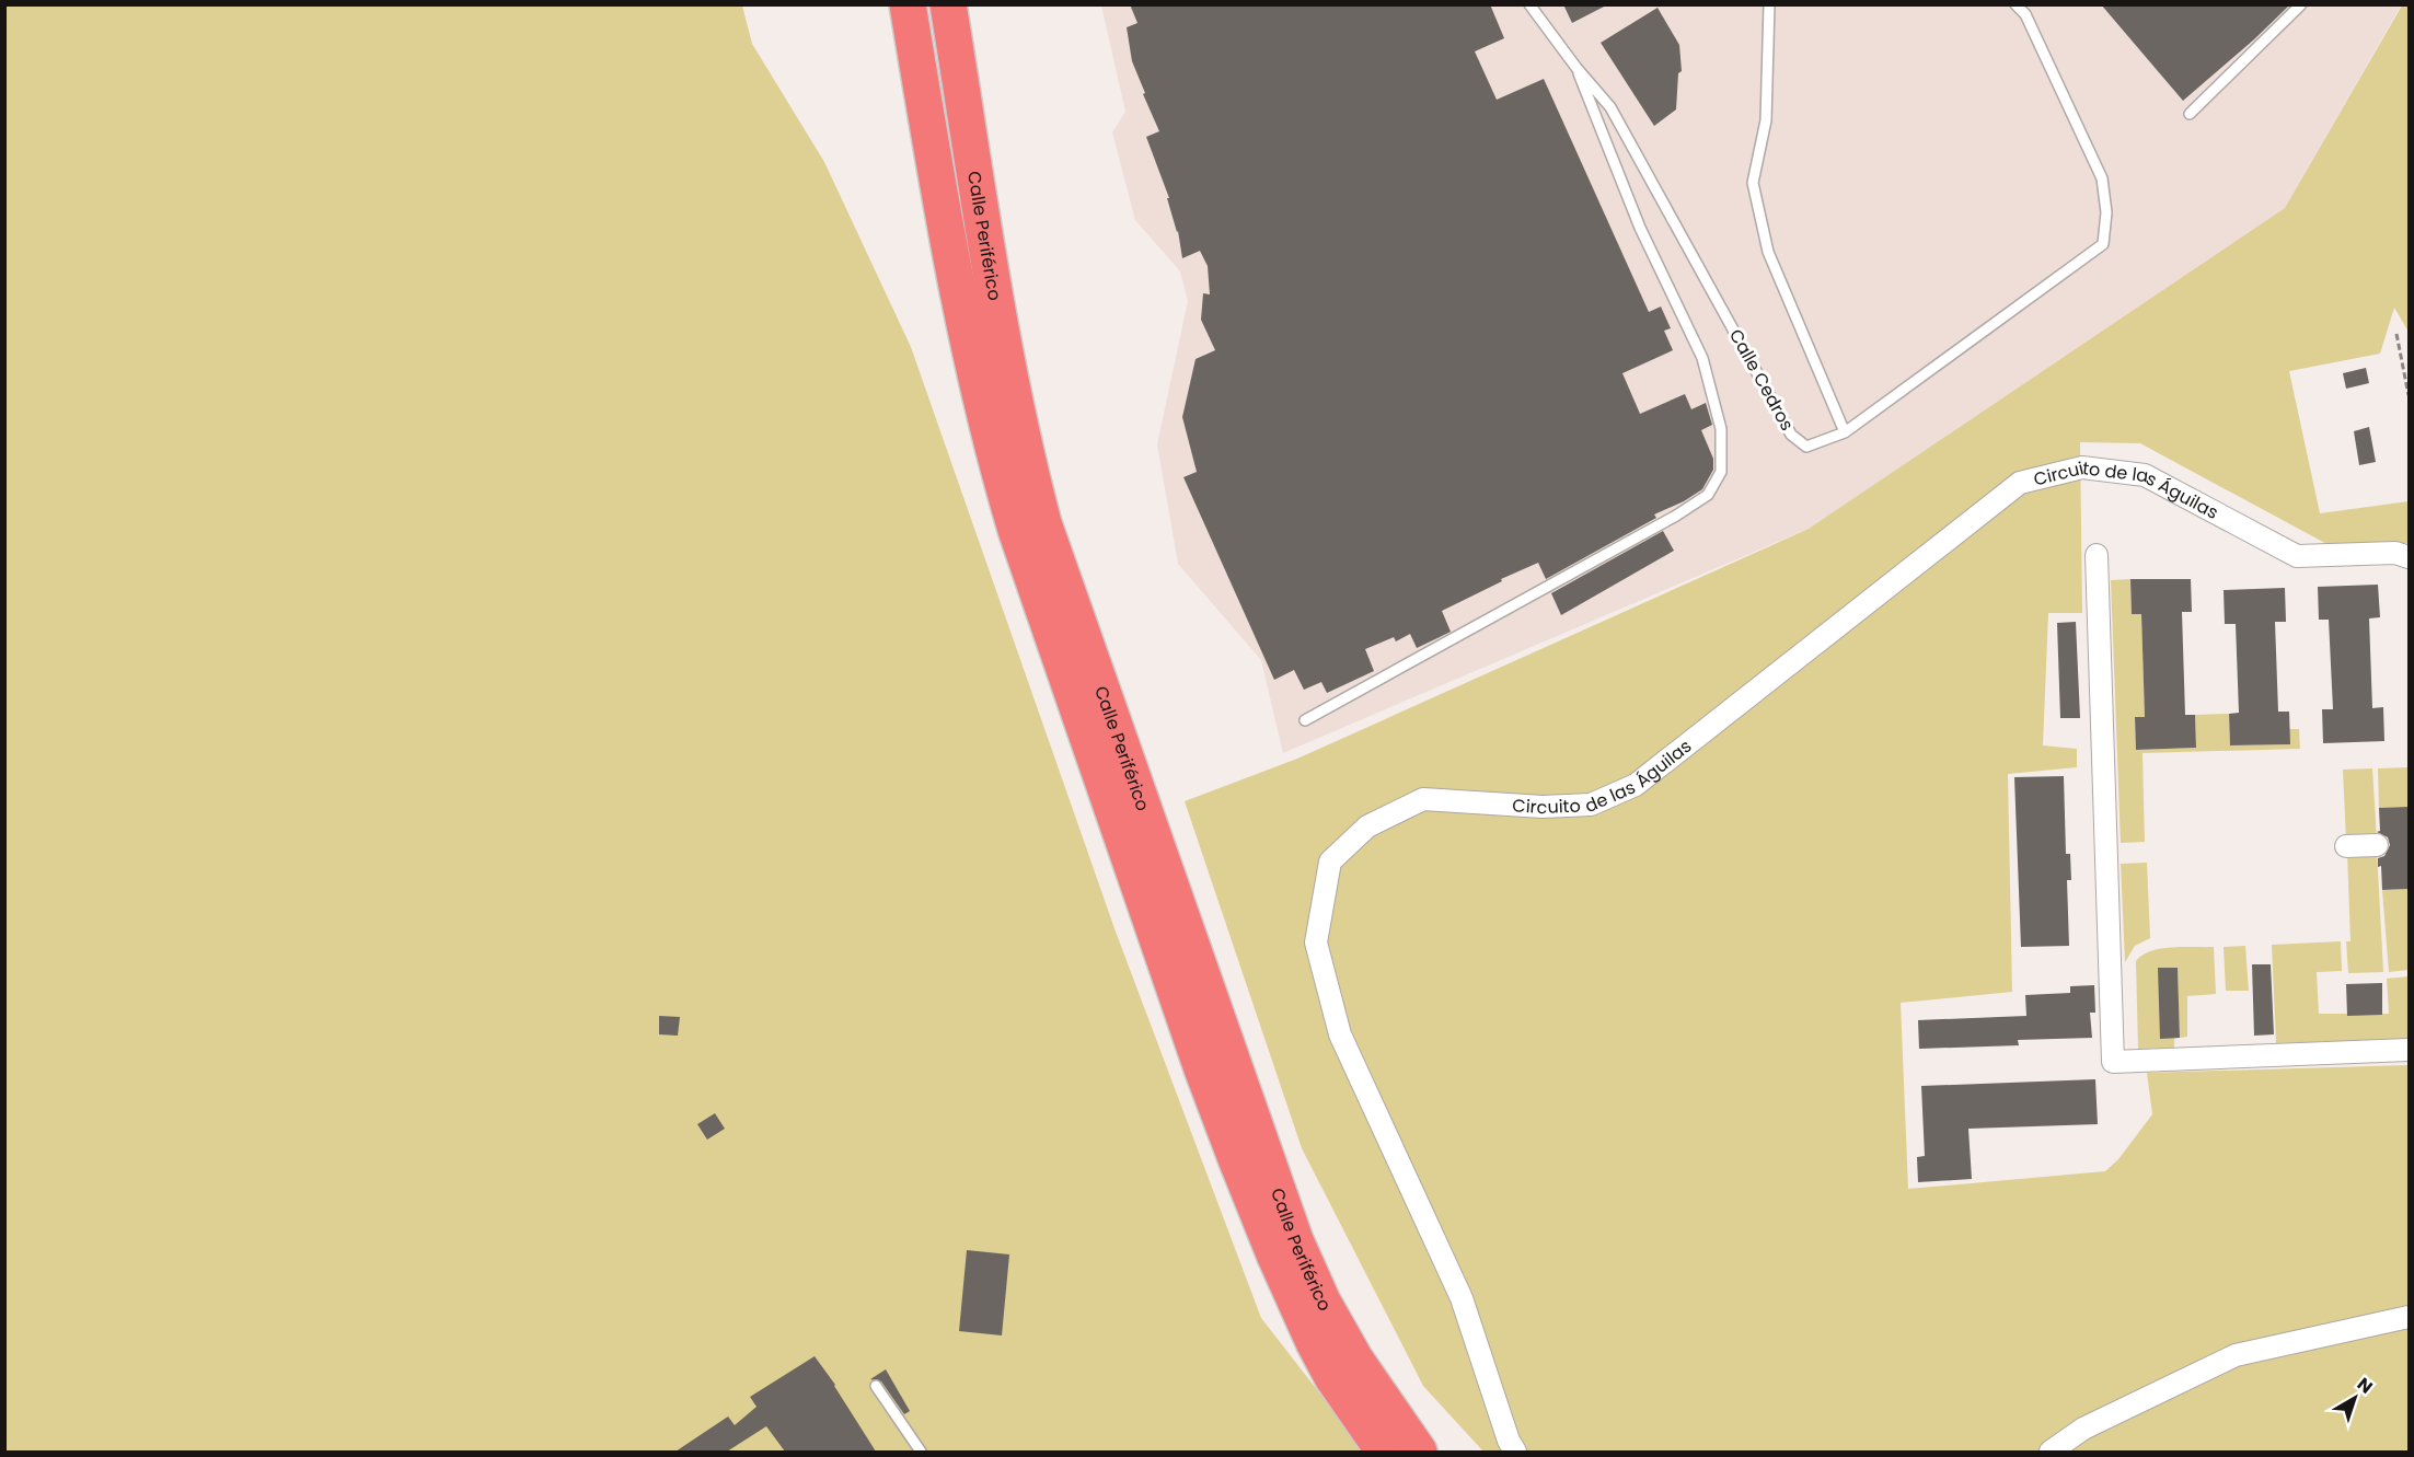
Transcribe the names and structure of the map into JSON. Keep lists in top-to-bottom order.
{
  "streets": {
    "highway": ["Calle Periférico"],
    "street": ["Circuito de las Águilas"],
    "lane": ["Calle Cedros"]
  },
  "north": "top right"
}
